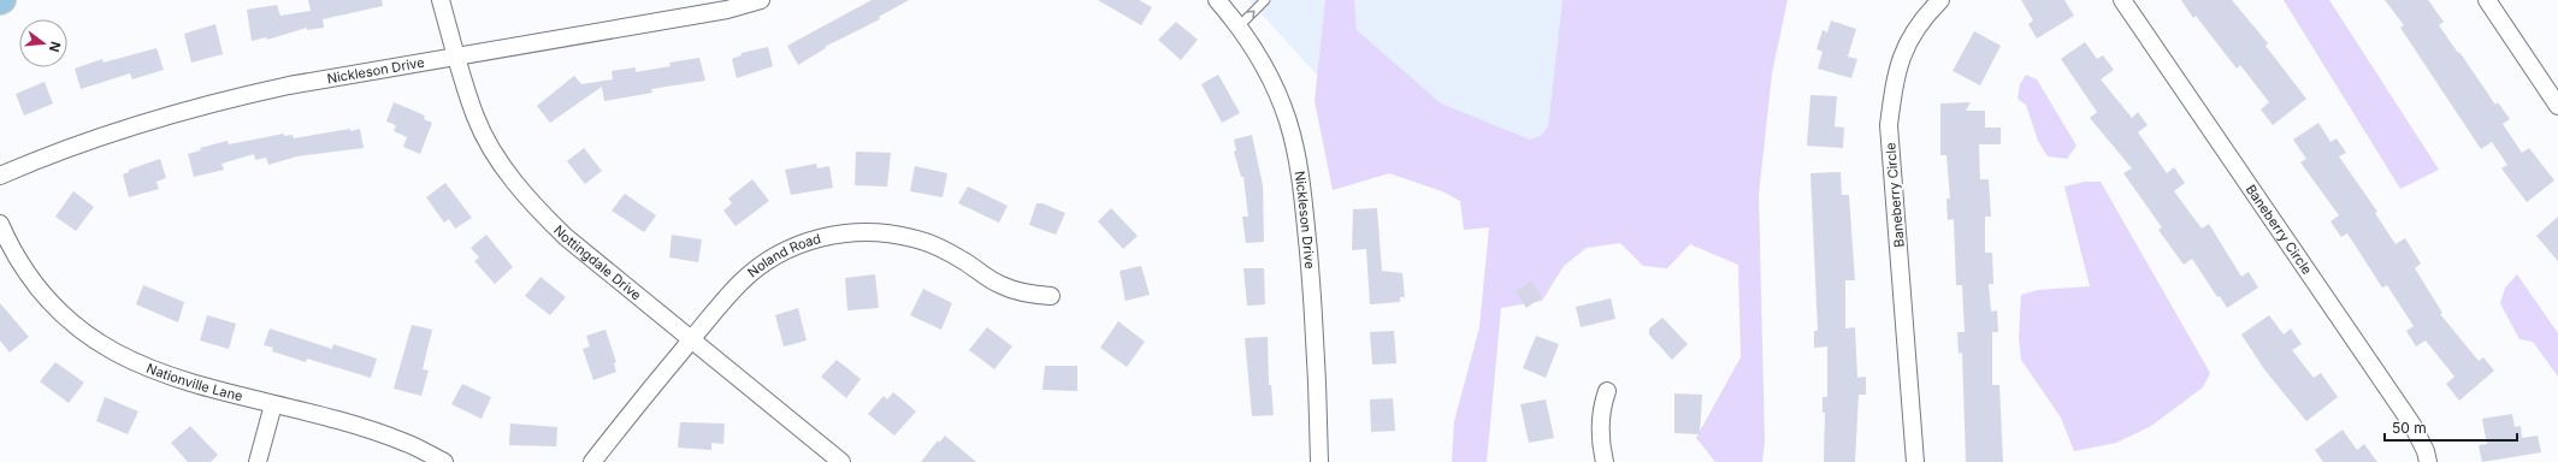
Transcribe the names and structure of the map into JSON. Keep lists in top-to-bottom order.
{
  "streets": {
    "street": [
      "Nickleson Drive",
      "Baneberry Circle",
      "Noland Road",
      "Nottingdale Drive",
      "Nationville Lane"
    ]
  },
  "crossings": [
    ["Nickleson Drive", "Nottingdale Drive"],
    ["Noland Road", "Nottingdale Drive"]
  ],
  "scale_bar": "50 m",
  "north": "right"
}
